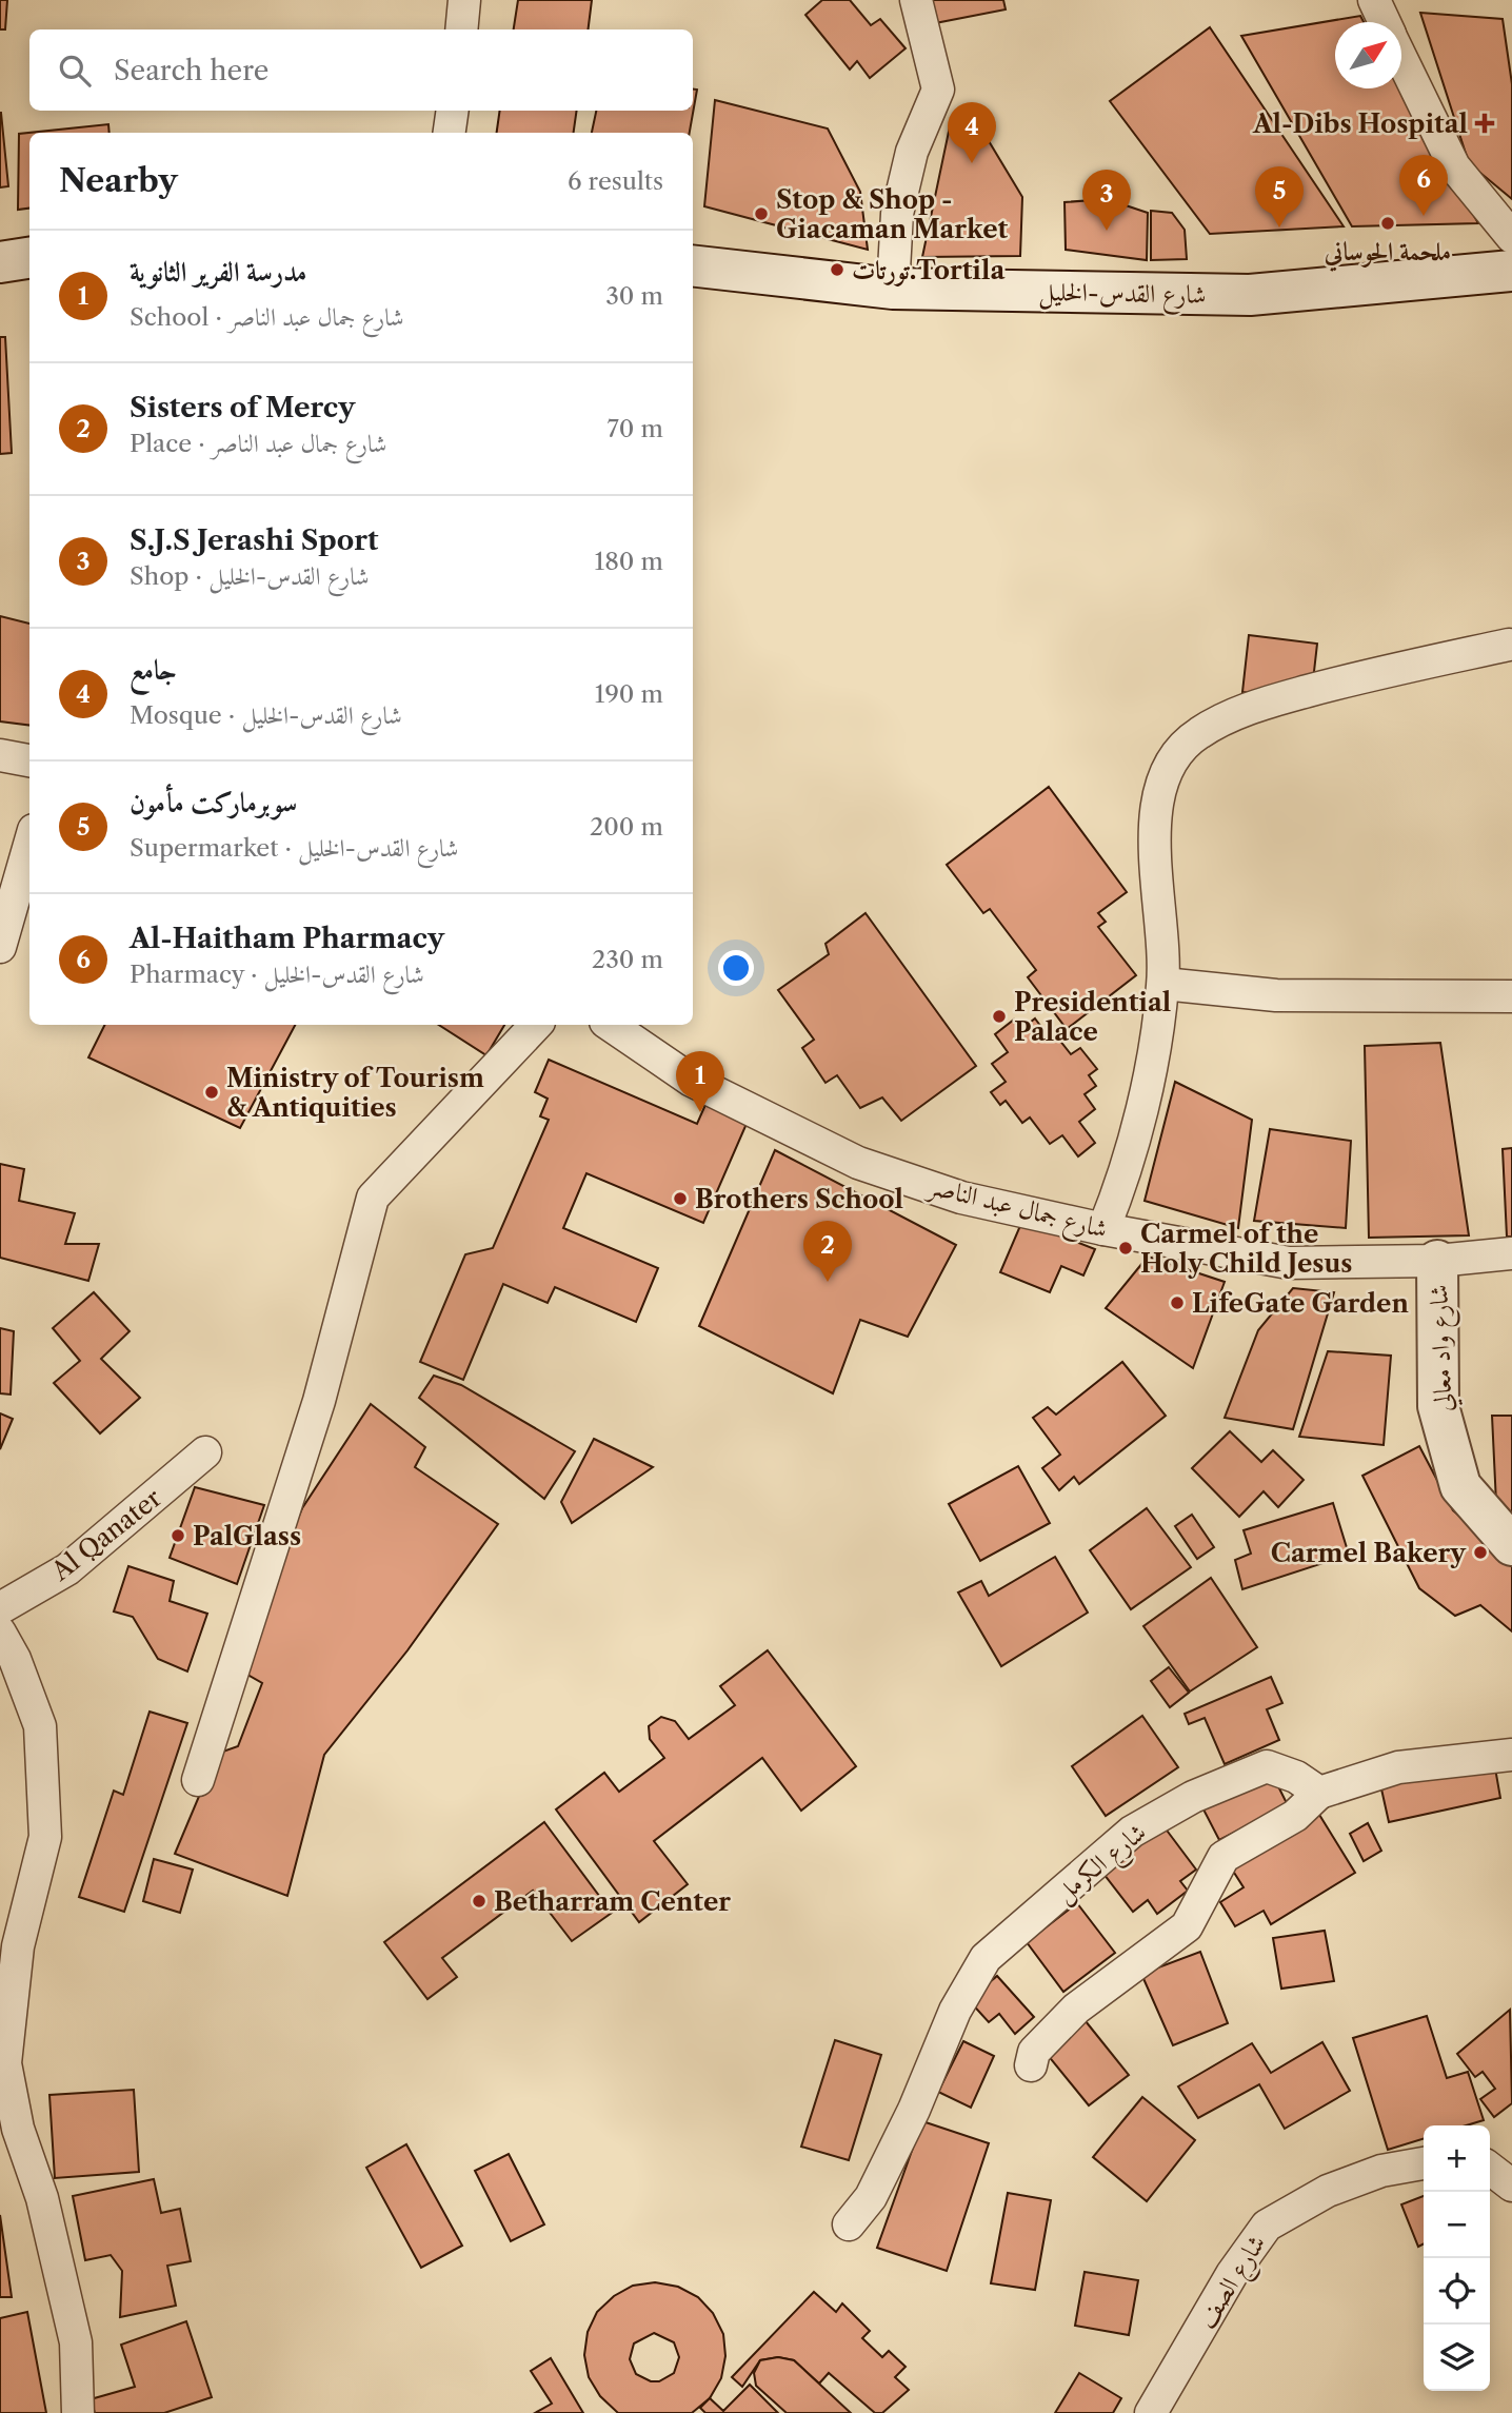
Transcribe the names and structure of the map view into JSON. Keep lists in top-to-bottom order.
{
  "streets": {
    "main road": ["شارع القدس-الخليل", "شارع واد معالي"],
    "street": [
      "شارع جمال عبد الناصر",
      "Al Qanater",
      "شارع الكرمل",
      "شارع الصف"
    ]
  },
  "crossings": [
    ["شارع جمال عبد الناصر", "شارع واد معالي"]
  ],
  "places": {
    "health": ["Al-Dibs Hospital"],
    "other": [
      "Stop & Shop - Giacaman Market",
      "ملحمة الحوساني",
      "تورتات.Tortila",
      "Presidential Palace",
      "Ministry of Tourism & Antiquities",
      "Brothers School",
      "Carmel of the Holy Child Jesus",
      "LifeGate Garden",
      "PalGlass",
      "Carmel Bakery",
      "Betharram Center"
    ]
  },
  "north": "top right",
  "page": {
    "search": "Search here",
    "pins": [
      "4",
      "6",
      "5",
      "3",
      "1",
      "2"
    ],
    "heading": ["Nearby", "6 results"],
    "list": [
      {
        "mark": "1",
        "name": "مدرسة الفرير الثانوية",
        "note": "School · شارع جمال عبد الناصر",
        "value": "30 m"
      },
      {
        "mark": "2",
        "name": "Sisters of Mercy",
        "note": "Place · شارع جمال عبد الناصر",
        "value": "70 m"
      },
      {
        "mark": "3",
        "name": "S.J.S Jerashi Sport",
        "note": "Shop · شارع القدس-الخليل",
        "value": "180 m"
      },
      {
        "mark": "4",
        "name": "جامع",
        "note": "Mosque · شارع القدس-الخليل",
        "value": "190 m"
      },
      {
        "mark": "5",
        "name": "سوبرماركت مأمون",
        "note": "Supermarket · شارع القدس-الخليل",
        "value": "200 m"
      },
      {
        "mark": "6",
        "name": "Al-Haitham Pharmacy",
        "note": "Pharmacy · شارع القدس-الخليل",
        "value": "230 m"
      }
    ],
    "map_buttons": ["+", "−"]
  }
}
